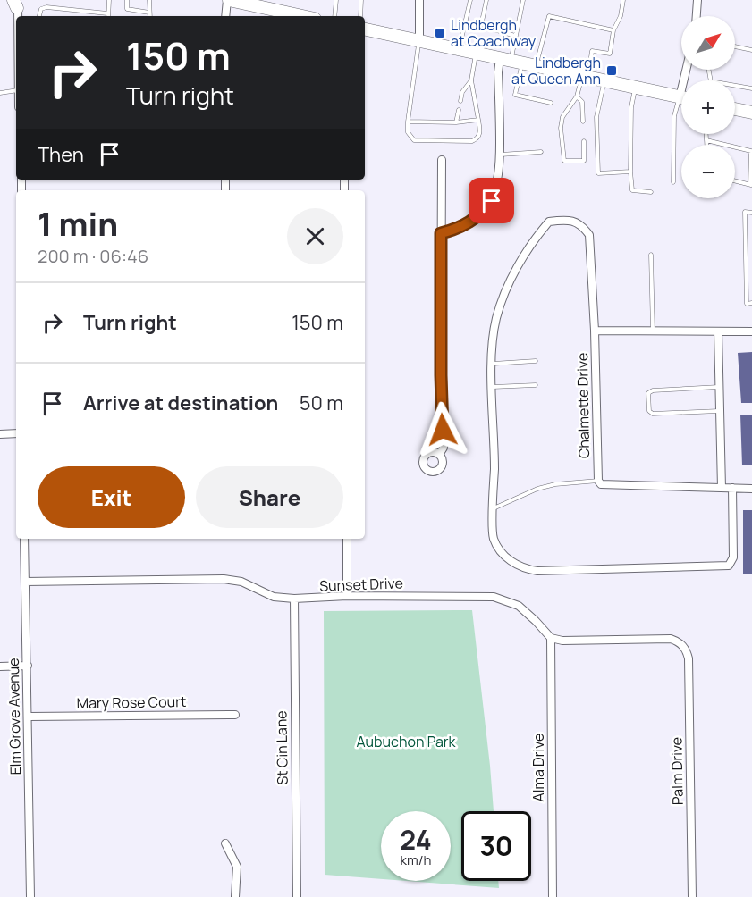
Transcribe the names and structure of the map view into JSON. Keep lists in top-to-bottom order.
{
  "streets": {
    "street": [
      "Chalmette Drive",
      "Sunset Drive",
      "Mary Rose Court",
      "Elm Grove Avenue",
      "St Cin Lane",
      "Alma Drive",
      "Palm Drive"
    ]
  },
  "crossings": [
    ["Sunset Drive", "Elm Grove Avenue"],
    ["Sunset Drive", "St Cin Lane"],
    ["Sunset Drive", "Alma Drive"],
    ["Sunset Drive", "Palm Drive"],
    ["Mary Rose Court", "Elm Grove Avenue"],
    ["Alma Drive", "Palm Drive"]
  ],
  "parks": ["Aubuchon Park"],
  "places": {
    "transit": ["Lindbergh at Coachway", "Lindbergh at Queen Ann"]
  },
  "north": "top right",
  "page": {
    "map_buttons": ["+", "−"],
    "turn": ["150 m", "Turn right"],
    "then": "Then",
    "heading": ["1 min", "200 m · 06:46"],
    "list": [
      {
        "name": "Turn right",
        "value": "150 m"
      },
      {
        "name": "Arrive at destination",
        "value": "50 m"
      }
    ],
    "buttons": ["Exit", "Share"],
    "speed": "24 km/h",
    "limit": "30"
  }
}
